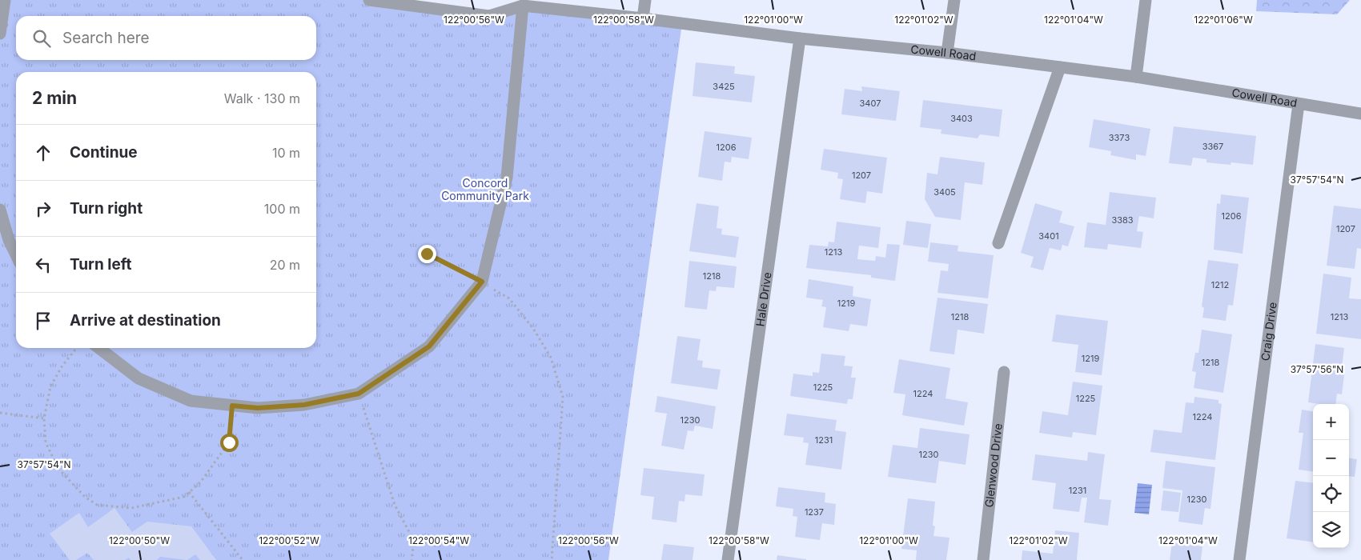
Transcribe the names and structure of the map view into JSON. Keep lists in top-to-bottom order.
{
  "streets": {
    "street": [
      "Cowell Road",
      "Hale Drive",
      "Craig Drive",
      "Glenwood Drive"
    ]
  },
  "crossings": [
    ["Cowell Road", "Hale Drive"],
    ["Cowell Road", "Craig Drive"]
  ],
  "parks": ["Concord Community Park"],
  "house_numbers": [
    "3425",
    "3407",
    "3403",
    "3373",
    "3367",
    "1206",
    "1207",
    "3405",
    "1206",
    "3383",
    "1207",
    "3401",
    "1213",
    "1218",
    "1212",
    "1219",
    "1218",
    "1213",
    "1219",
    "1218",
    "1225",
    "1224",
    "1225",
    "1224",
    "1230",
    "1231",
    "1230",
    "1231",
    "1230",
    "1237"
  ],
  "page": {
    "search": "Search here",
    "heading": ["2 min", "Walk · 130 m"],
    "list": [
      ["Continue", "10 m"],
      ["Turn right", "100 m"],
      ["Turn left", "20 m"],
      "Arrive at destination"
    ],
    "map_buttons": ["+", "−"]
  },
  "coordinates": [
    "122°00'56\"W",
    "122°00'58\"W",
    "122°01'00\"W",
    "122°01'02\"W",
    "122°01'04\"W",
    "122°01'06\"W",
    "37°57'54\"N",
    "37°57'56\"N",
    "122°00'50\"W",
    "122°00'52\"W",
    "122°00'54\"W"
  ]
}
